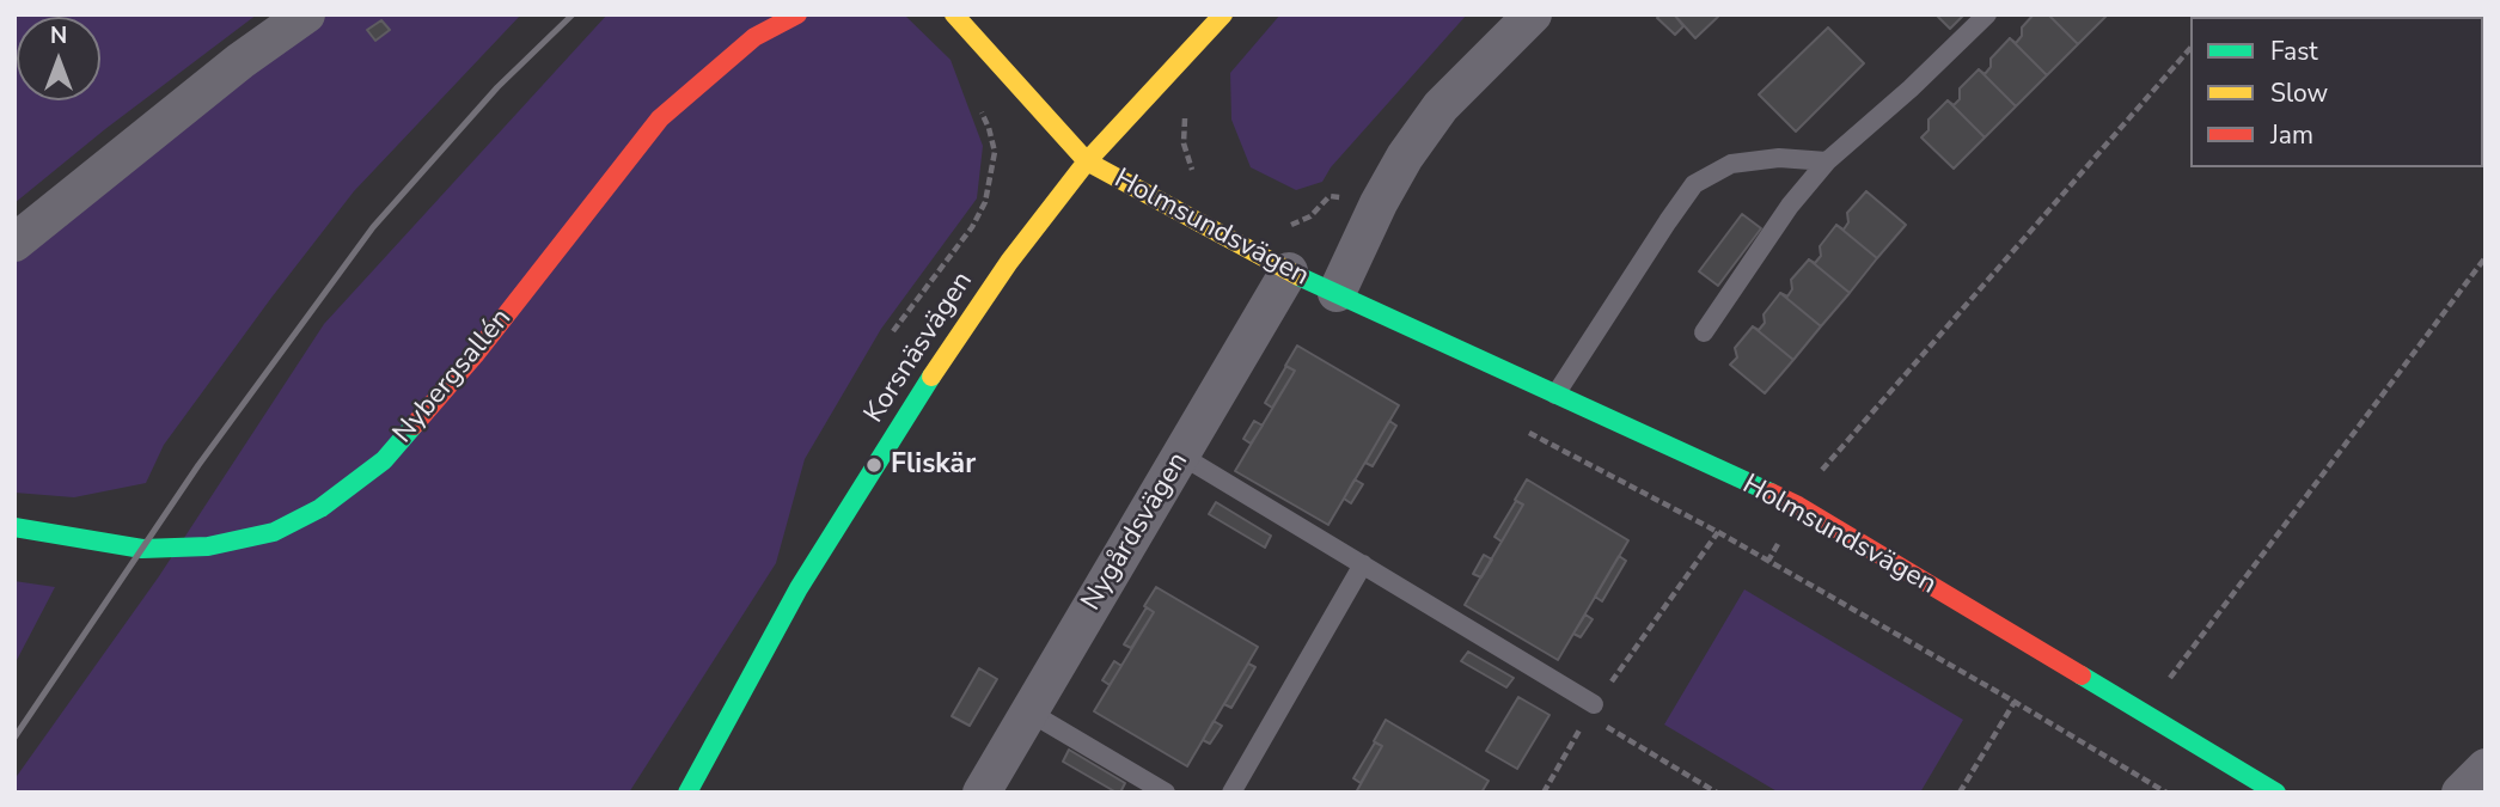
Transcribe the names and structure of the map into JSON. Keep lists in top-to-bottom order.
{
  "streets": {
    "street": [
      "Holmsundsvägen",
      "Korsnäsvägen",
      "Nybergsallén",
      "Nygårdsvägen"
    ]
  },
  "crossings": [
    ["Holmsundsvägen", "Korsnäsvägen"],
    ["Holmsundsvägen", "Nygårdsvägen"]
  ],
  "places": ["Fliskär"],
  "legend": ["Fast", "Slow", "Jam"],
  "north": "top"
}
